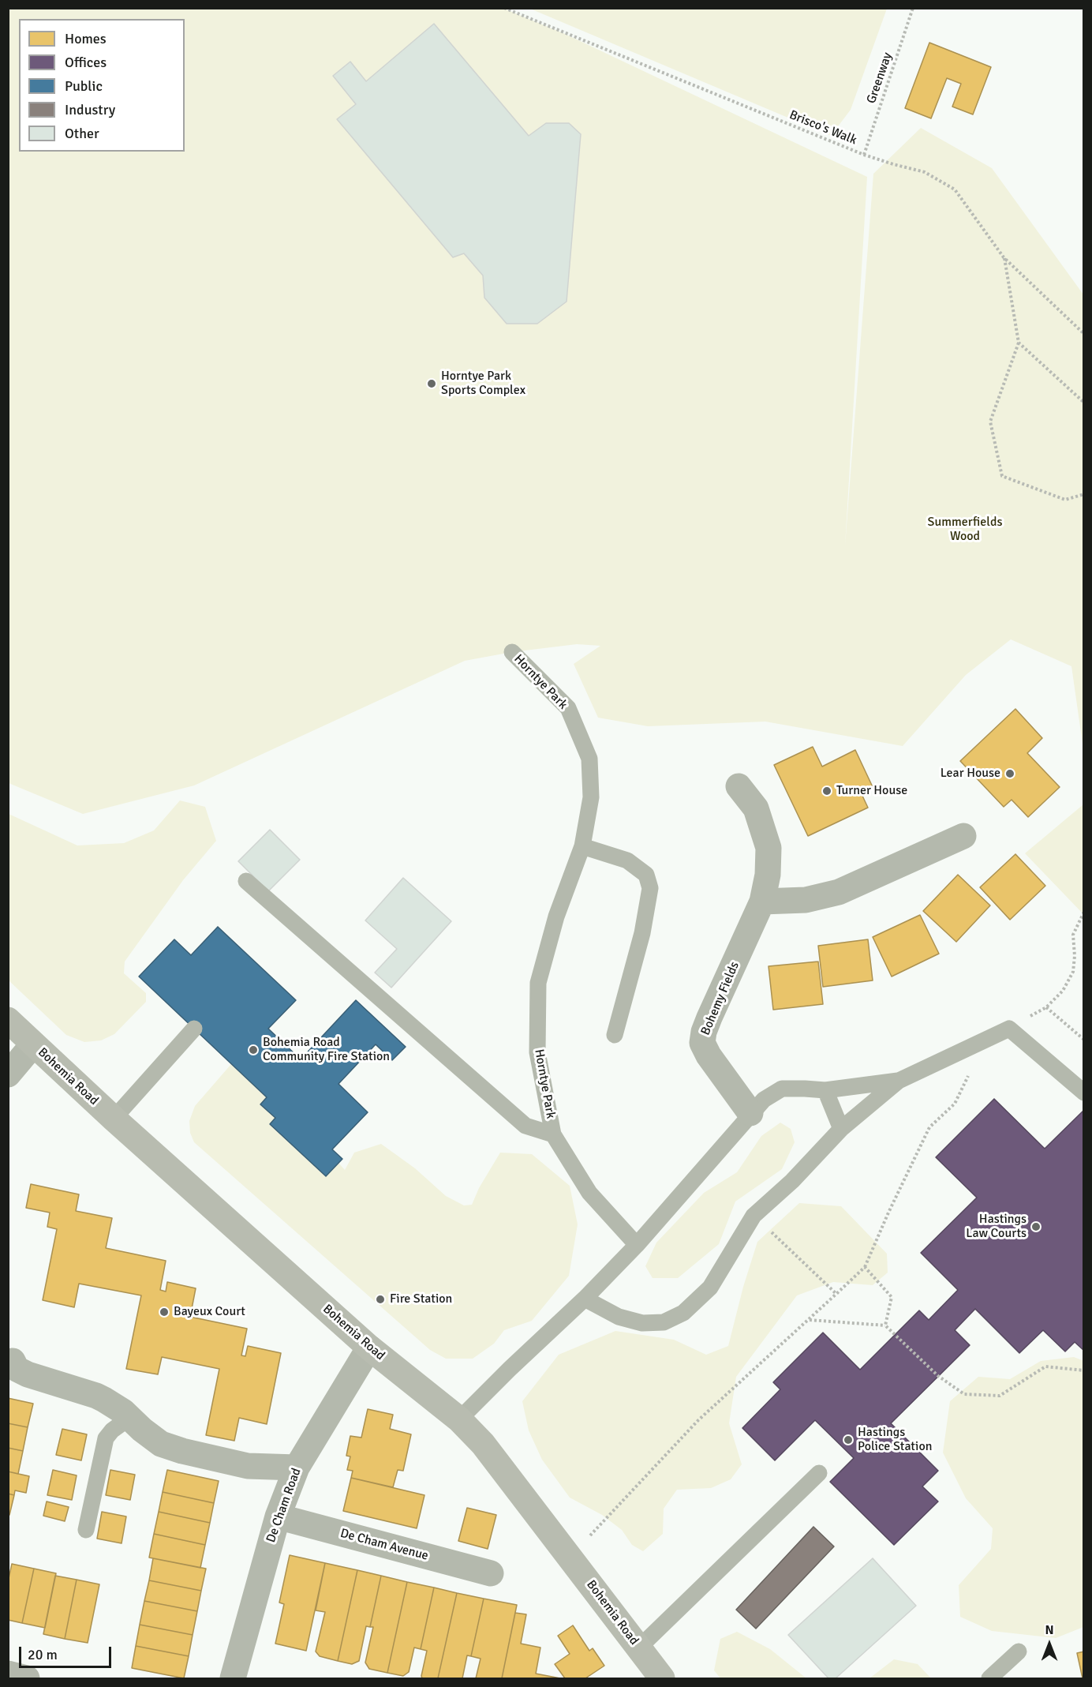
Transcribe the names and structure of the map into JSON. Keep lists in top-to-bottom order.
{
  "streets": {
    "highway": ["Bohemia Road"],
    "street": ["Bohemy Fields", "De Cham Road", "De Cham Avenue"],
    "lane": ["Horntye Park"],
    "path": ["Greenway", "Brisco's Walk"]
  },
  "crossings": [
    ["Greenway", "Brisco's Walk"],
    ["Bohemia Road", "De Cham Road"],
    ["De Cham Road", "De Cham Avenue"]
  ],
  "parks": ["Summerfields Wood"],
  "places": [
    "Horntye Park Sports Complex",
    "Lear House",
    "Turner House",
    "Bohemia Road Community Fire Station",
    "Hastings Law Courts",
    "Fire Station",
    "Bayeux Court",
    "Hastings Police Station"
  ],
  "legend": [
    "Homes",
    "Offices",
    "Public",
    "Industry",
    "Other"
  ],
  "scale_bar": "20 m",
  "north": "top"
}
